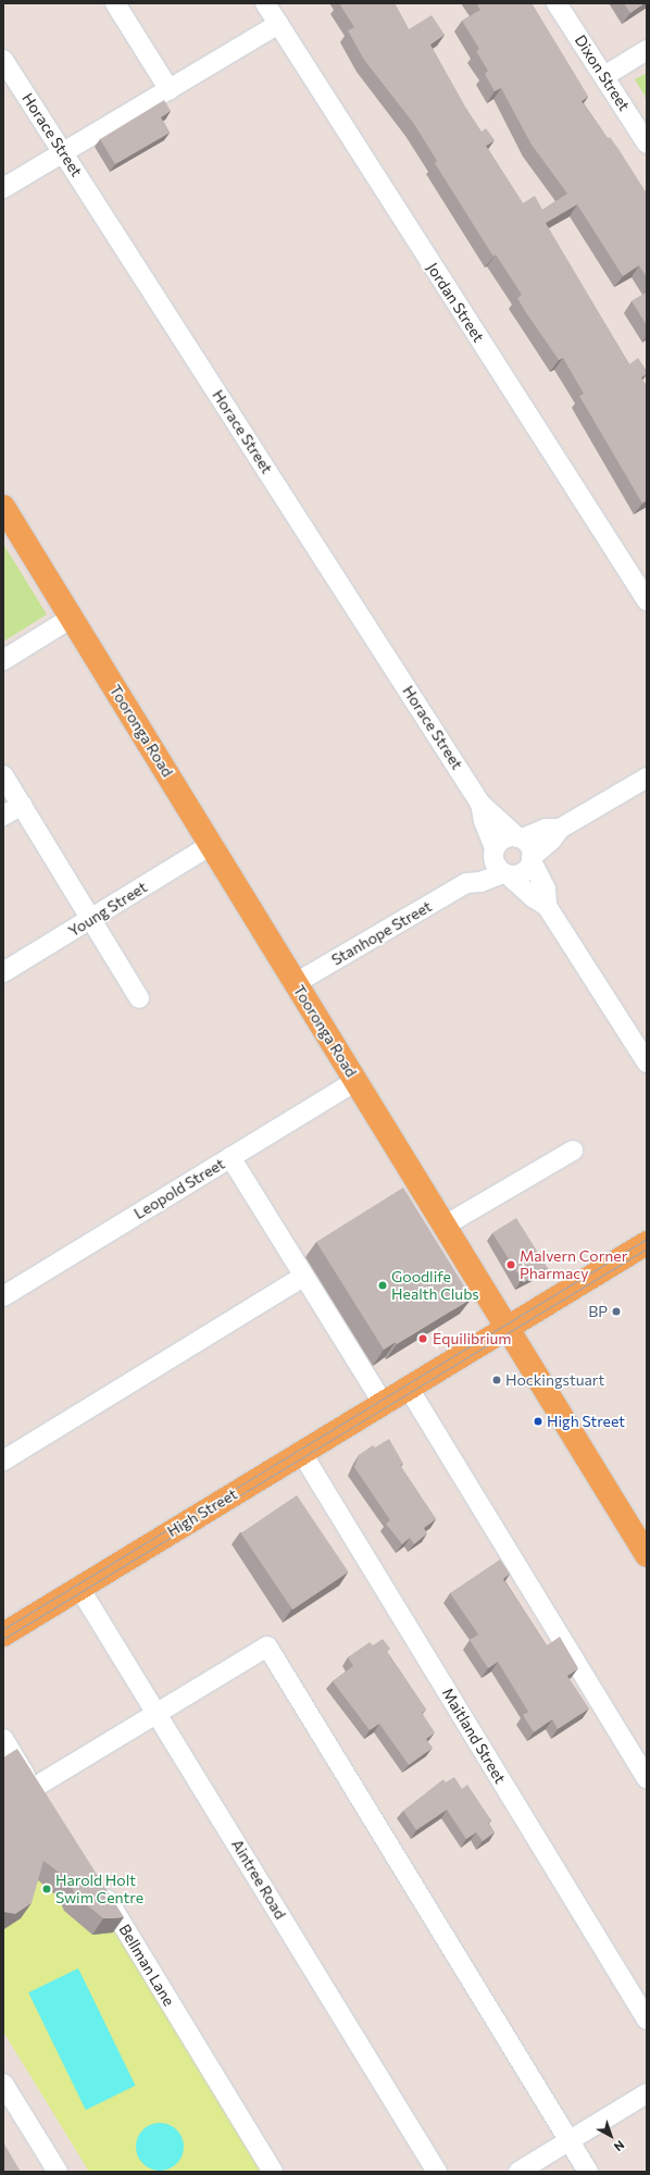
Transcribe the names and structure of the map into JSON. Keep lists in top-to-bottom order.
{
  "streets": {
    "main road": ["Tooronga Road", "High Street"],
    "street": [
      "Dixon Street",
      "Horace Street",
      "Jordan Street",
      "Young Street",
      "Stanhope Street",
      "Leopold Street",
      "Maitland Street",
      "Aintree Road",
      "Bellman Lane"
    ]
  },
  "crossings": [
    ["Horace Street", "Stanhope Street"],
    ["Tooronga Road", "Young Street"],
    ["Tooronga Road", "Stanhope Street"],
    ["Tooronga Road", "Leopold Street"],
    ["Tooronga Road", "High Street"],
    ["High Street", "Maitland Street"],
    ["High Street", "Aintree Road"]
  ],
  "places": [
    "Malvern Corner Pharmacy",
    "Goodlife Health Clubs",
    "BP",
    "Equilibrium",
    "Hockingstuart",
    "High Street",
    "Harold Holt Swim Centre"
  ],
  "north": "bottom right"
}
